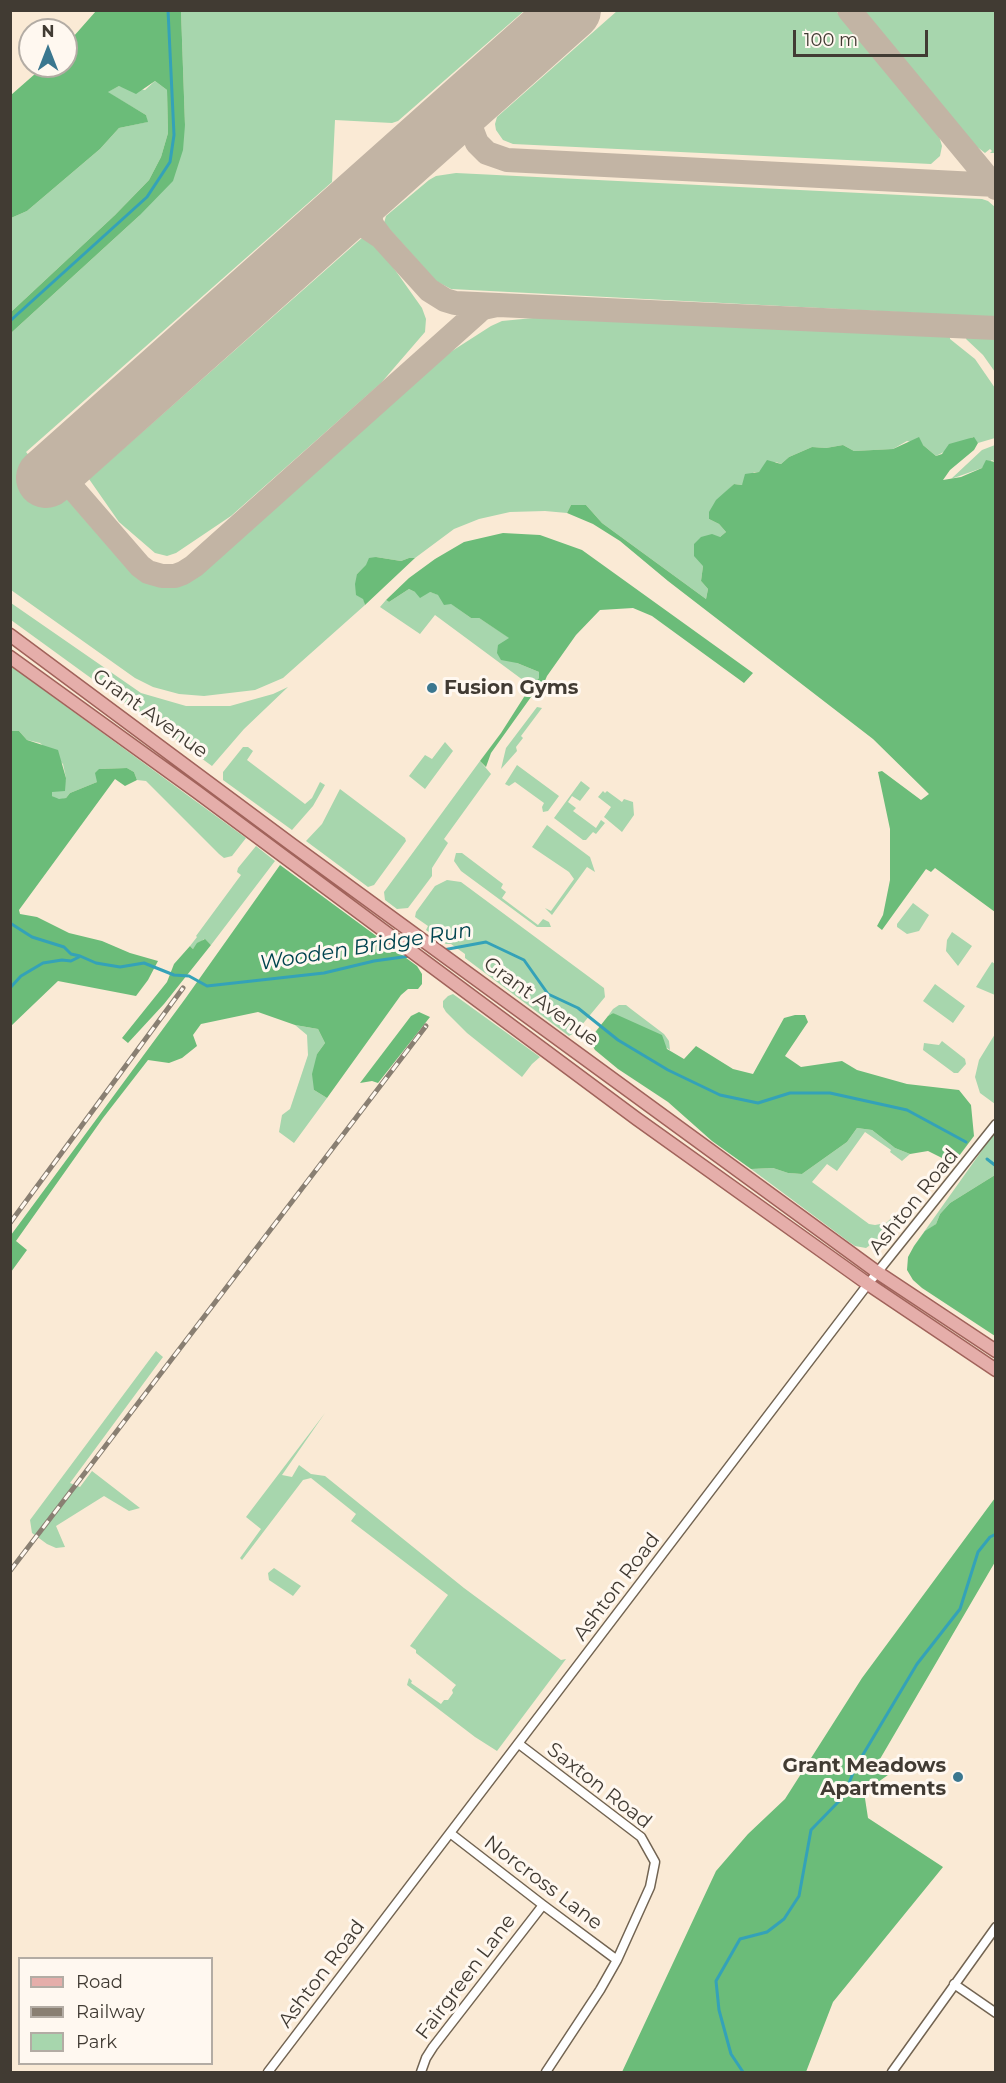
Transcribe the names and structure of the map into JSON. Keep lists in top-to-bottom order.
{
  "streets": {
    "main road": ["Grant Avenue"],
    "street": [
      "Ashton Road",
      "Saxton Road",
      "Norcross Lane",
      "Fairgreen Lane"
    ]
  },
  "crossings": [
    ["Grant Avenue", "Ashton Road"],
    ["Ashton Road", "Saxton Road"],
    ["Ashton Road", "Norcross Lane"],
    ["Saxton Road", "Norcross Lane"],
    ["Norcross Lane", "Fairgreen Lane"]
  ],
  "water": ["Wooden Bridge Run"],
  "places": ["Fusion Gyms", "Grant Meadows Apartments"],
  "legend": ["Road", "Railway", "Park"],
  "scale_bar": "100 m",
  "north": "top"
}
